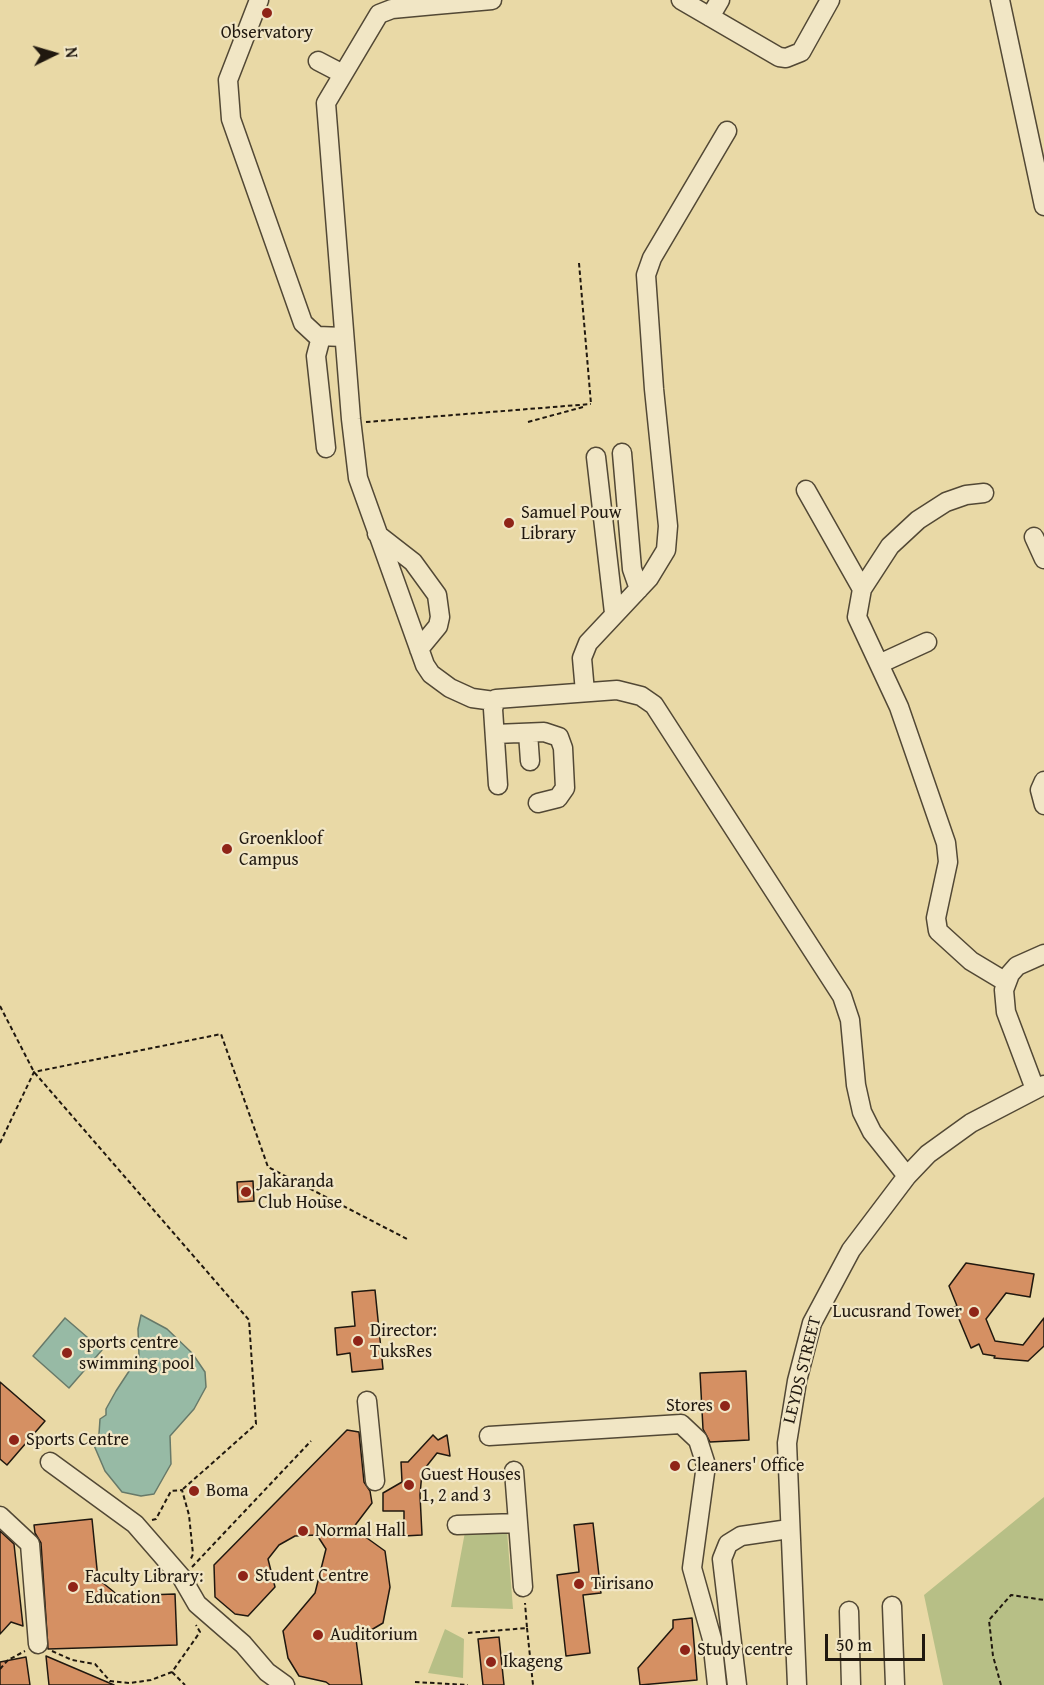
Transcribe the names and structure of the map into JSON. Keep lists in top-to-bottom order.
{
  "streets": {
    "street": ["LEYDS STREET"]
  },
  "places": [
    "Observatory",
    "Samuel Pouw Library",
    "Groenkloof Campus",
    "Jakaranda Club House",
    "Lucusrand Tower",
    "Director: TuksRes",
    "sports centre swimming pool",
    "Stores",
    "Sports Centre",
    "Cleaners' Office",
    "Guest Houses 1, 2 and 3",
    "Boma",
    "Normal Hall",
    "Student Centre",
    "Tirisano",
    "Faculty Library: Education",
    "Auditorium",
    "Study centre",
    "Ikageng"
  ],
  "scale_bar": "50 m",
  "north": "right"
}
